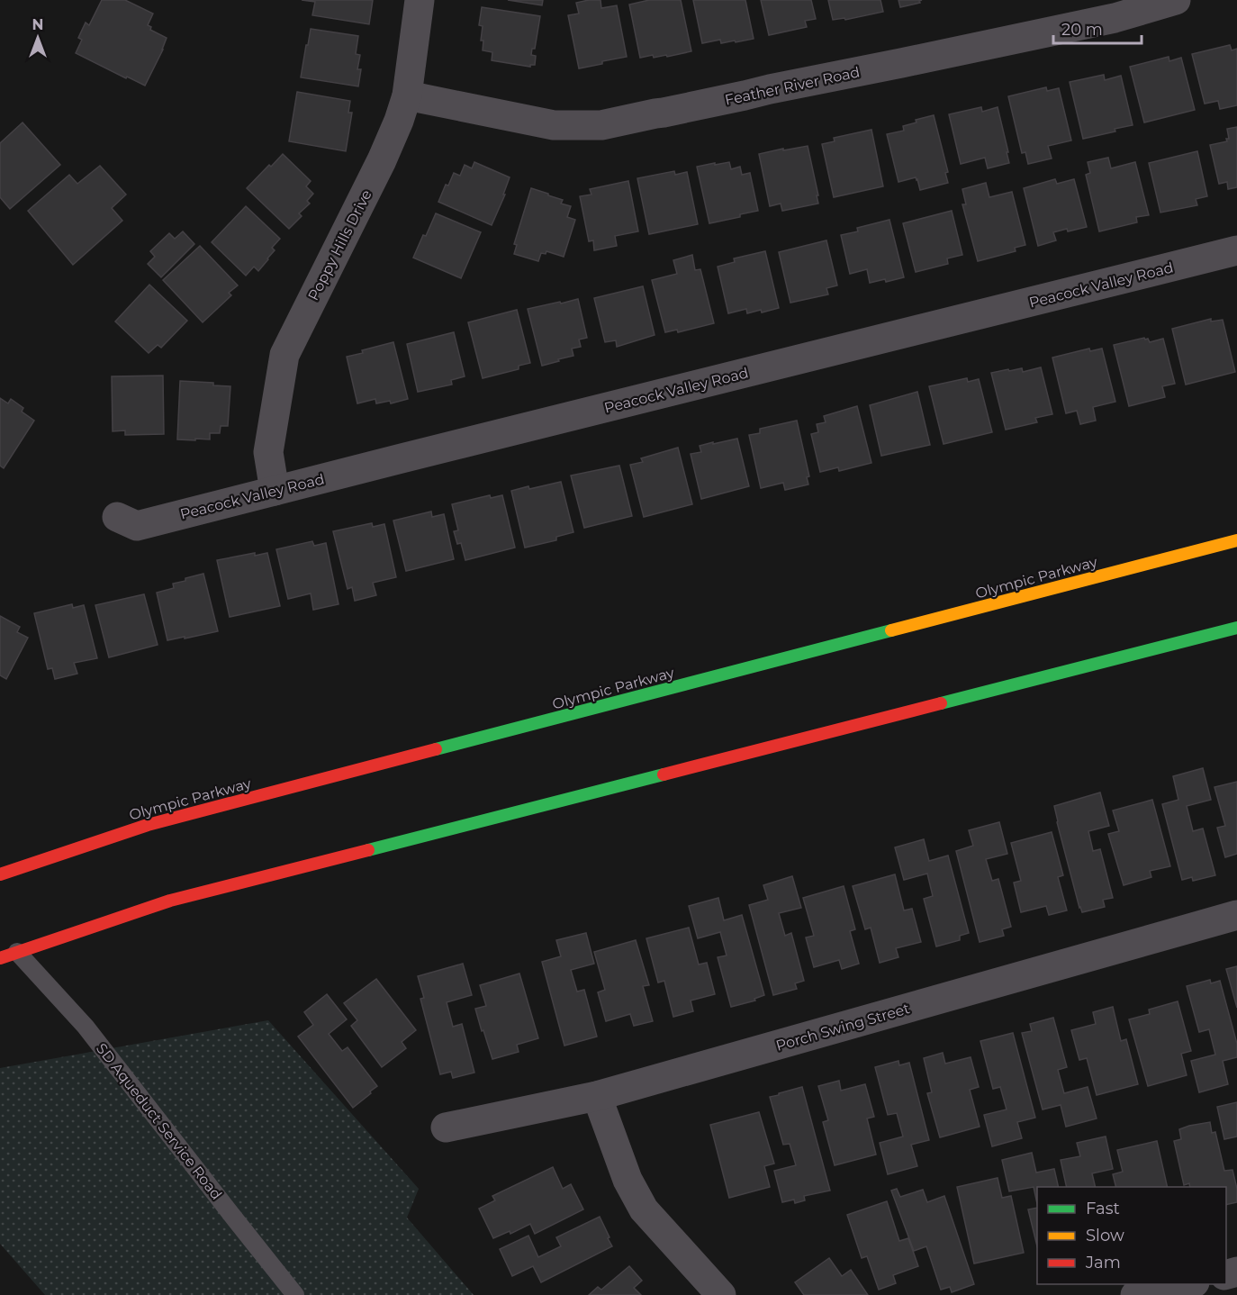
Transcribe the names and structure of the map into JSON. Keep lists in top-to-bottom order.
{
  "streets": {
    "main road": ["Olympic Parkway"],
    "street": [
      "Feather River Road",
      "Poppy Hills Drive",
      "Peacock Valley Road",
      "Porch Swing Street"
    ],
    "lane": ["SD Aqueduct Service Road"]
  },
  "crossings": [
    ["Feather River Road", "Poppy Hills Drive"],
    ["Poppy Hills Drive", "Peacock Valley Road"]
  ],
  "legend": ["Fast", "Slow", "Jam"],
  "scale_bar": "20 m",
  "north": "top"
}
